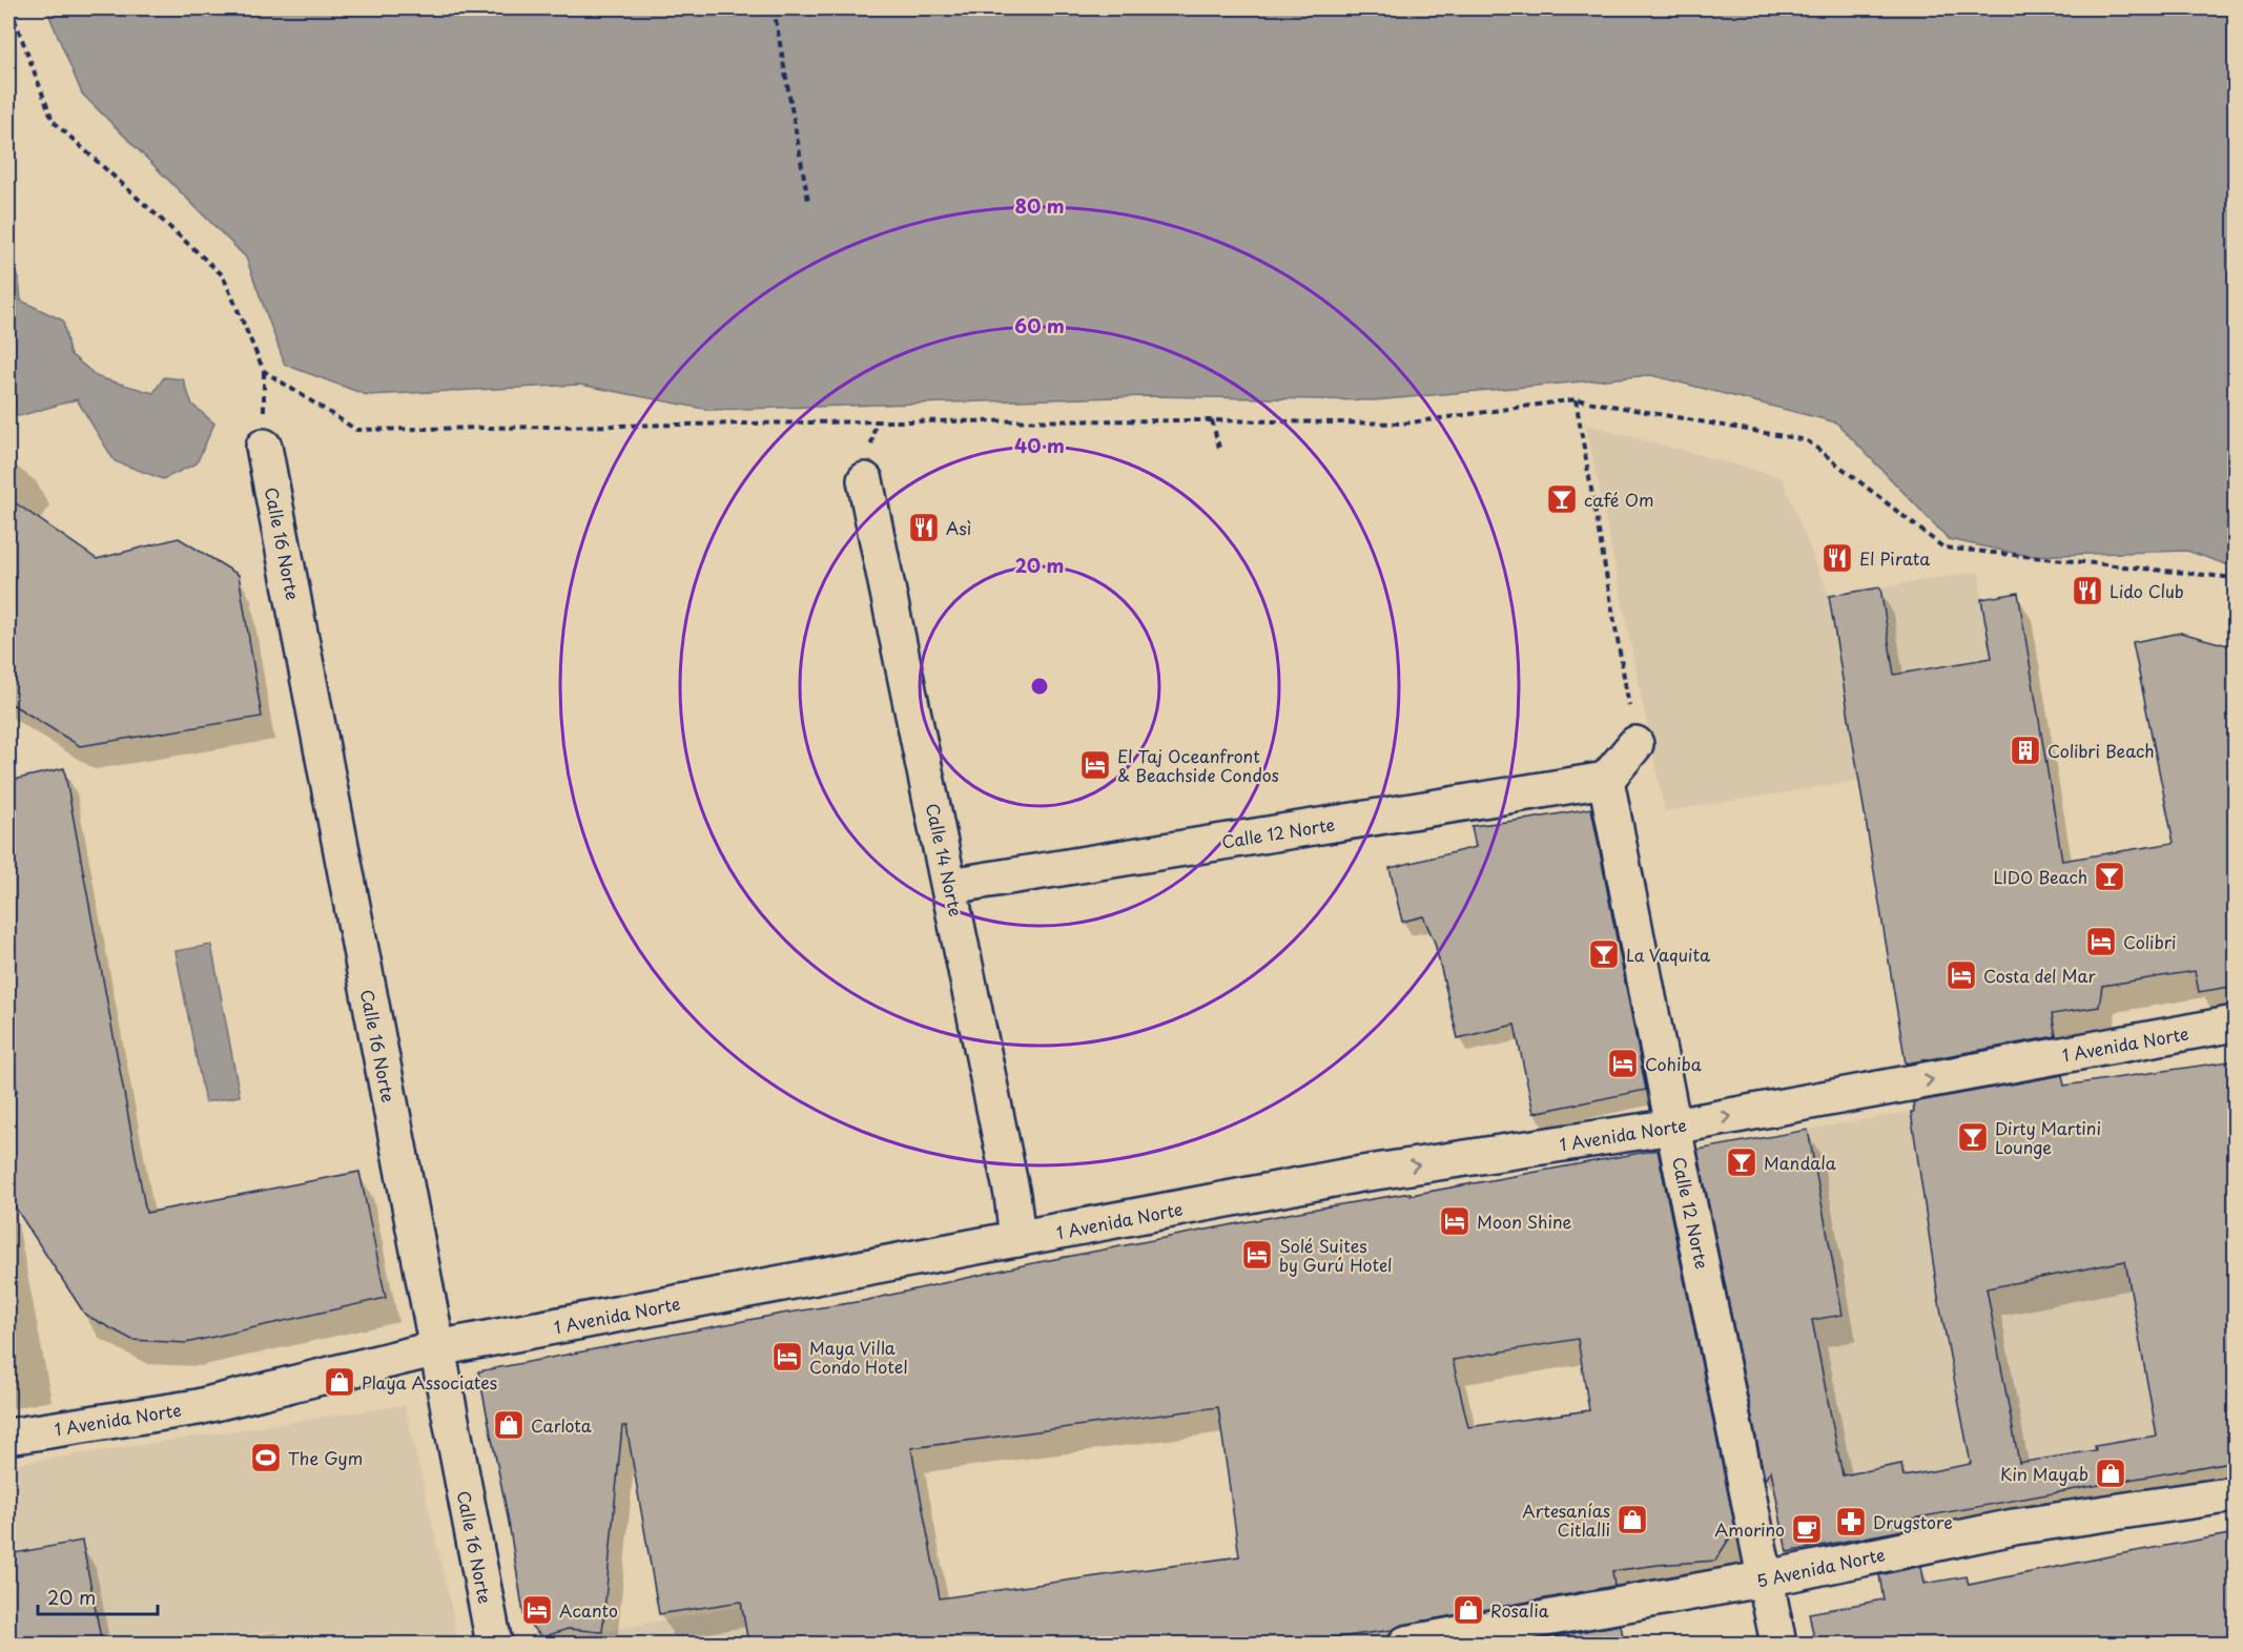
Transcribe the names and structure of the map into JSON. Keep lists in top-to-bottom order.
{
  "streets": {
    "street": [
      "Calle 16 Norte",
      "Calle 12 Norte",
      "Calle 14 Norte",
      "1 Avenida Norte",
      "5 Avenida Norte"
    ]
  },
  "crossings": [
    ["Calle 16 Norte", "1 Avenida Norte"],
    ["Calle 12 Norte", "Calle 14 Norte"],
    ["Calle 12 Norte", "1 Avenida Norte"],
    ["Calle 12 Norte", "5 Avenida Norte"],
    ["Calle 14 Norte", "1 Avenida Norte"]
  ],
  "one_way": ["1 Avenida Norte"],
  "places": {
    "bar": [
      "café Om",
      "LIDO Beach",
      "La Vaquita",
      "Dirty Martini Lounge",
      "Mandala"
    ],
    "restaurant": ["Asì", "El Pirata", "Lido Club"],
    "building": ["Colibri Beach"],
    "hotel": [
      "El Taj Oceanfront & Beachside Condos",
      "Colibri",
      "Costa del Mar",
      "Cohiba",
      "Moon Shine",
      "Solé Suites by Gurú Hotel",
      "Maya Villa Condo Hotel",
      "Acanto"
    ],
    "shop": [
      "Playa Associates",
      "Carlota",
      "Kin Mayab",
      "Artesanías Citlalli",
      "Rosalia"
    ],
    "sports": ["The Gym"],
    "pharmacy": ["Drugstore"],
    "cafe": ["Amorino"]
  },
  "scale_bar": "20 m",
  "rings": [
    "80 m",
    "60 m",
    "40 m",
    "20 m"
  ]
}
